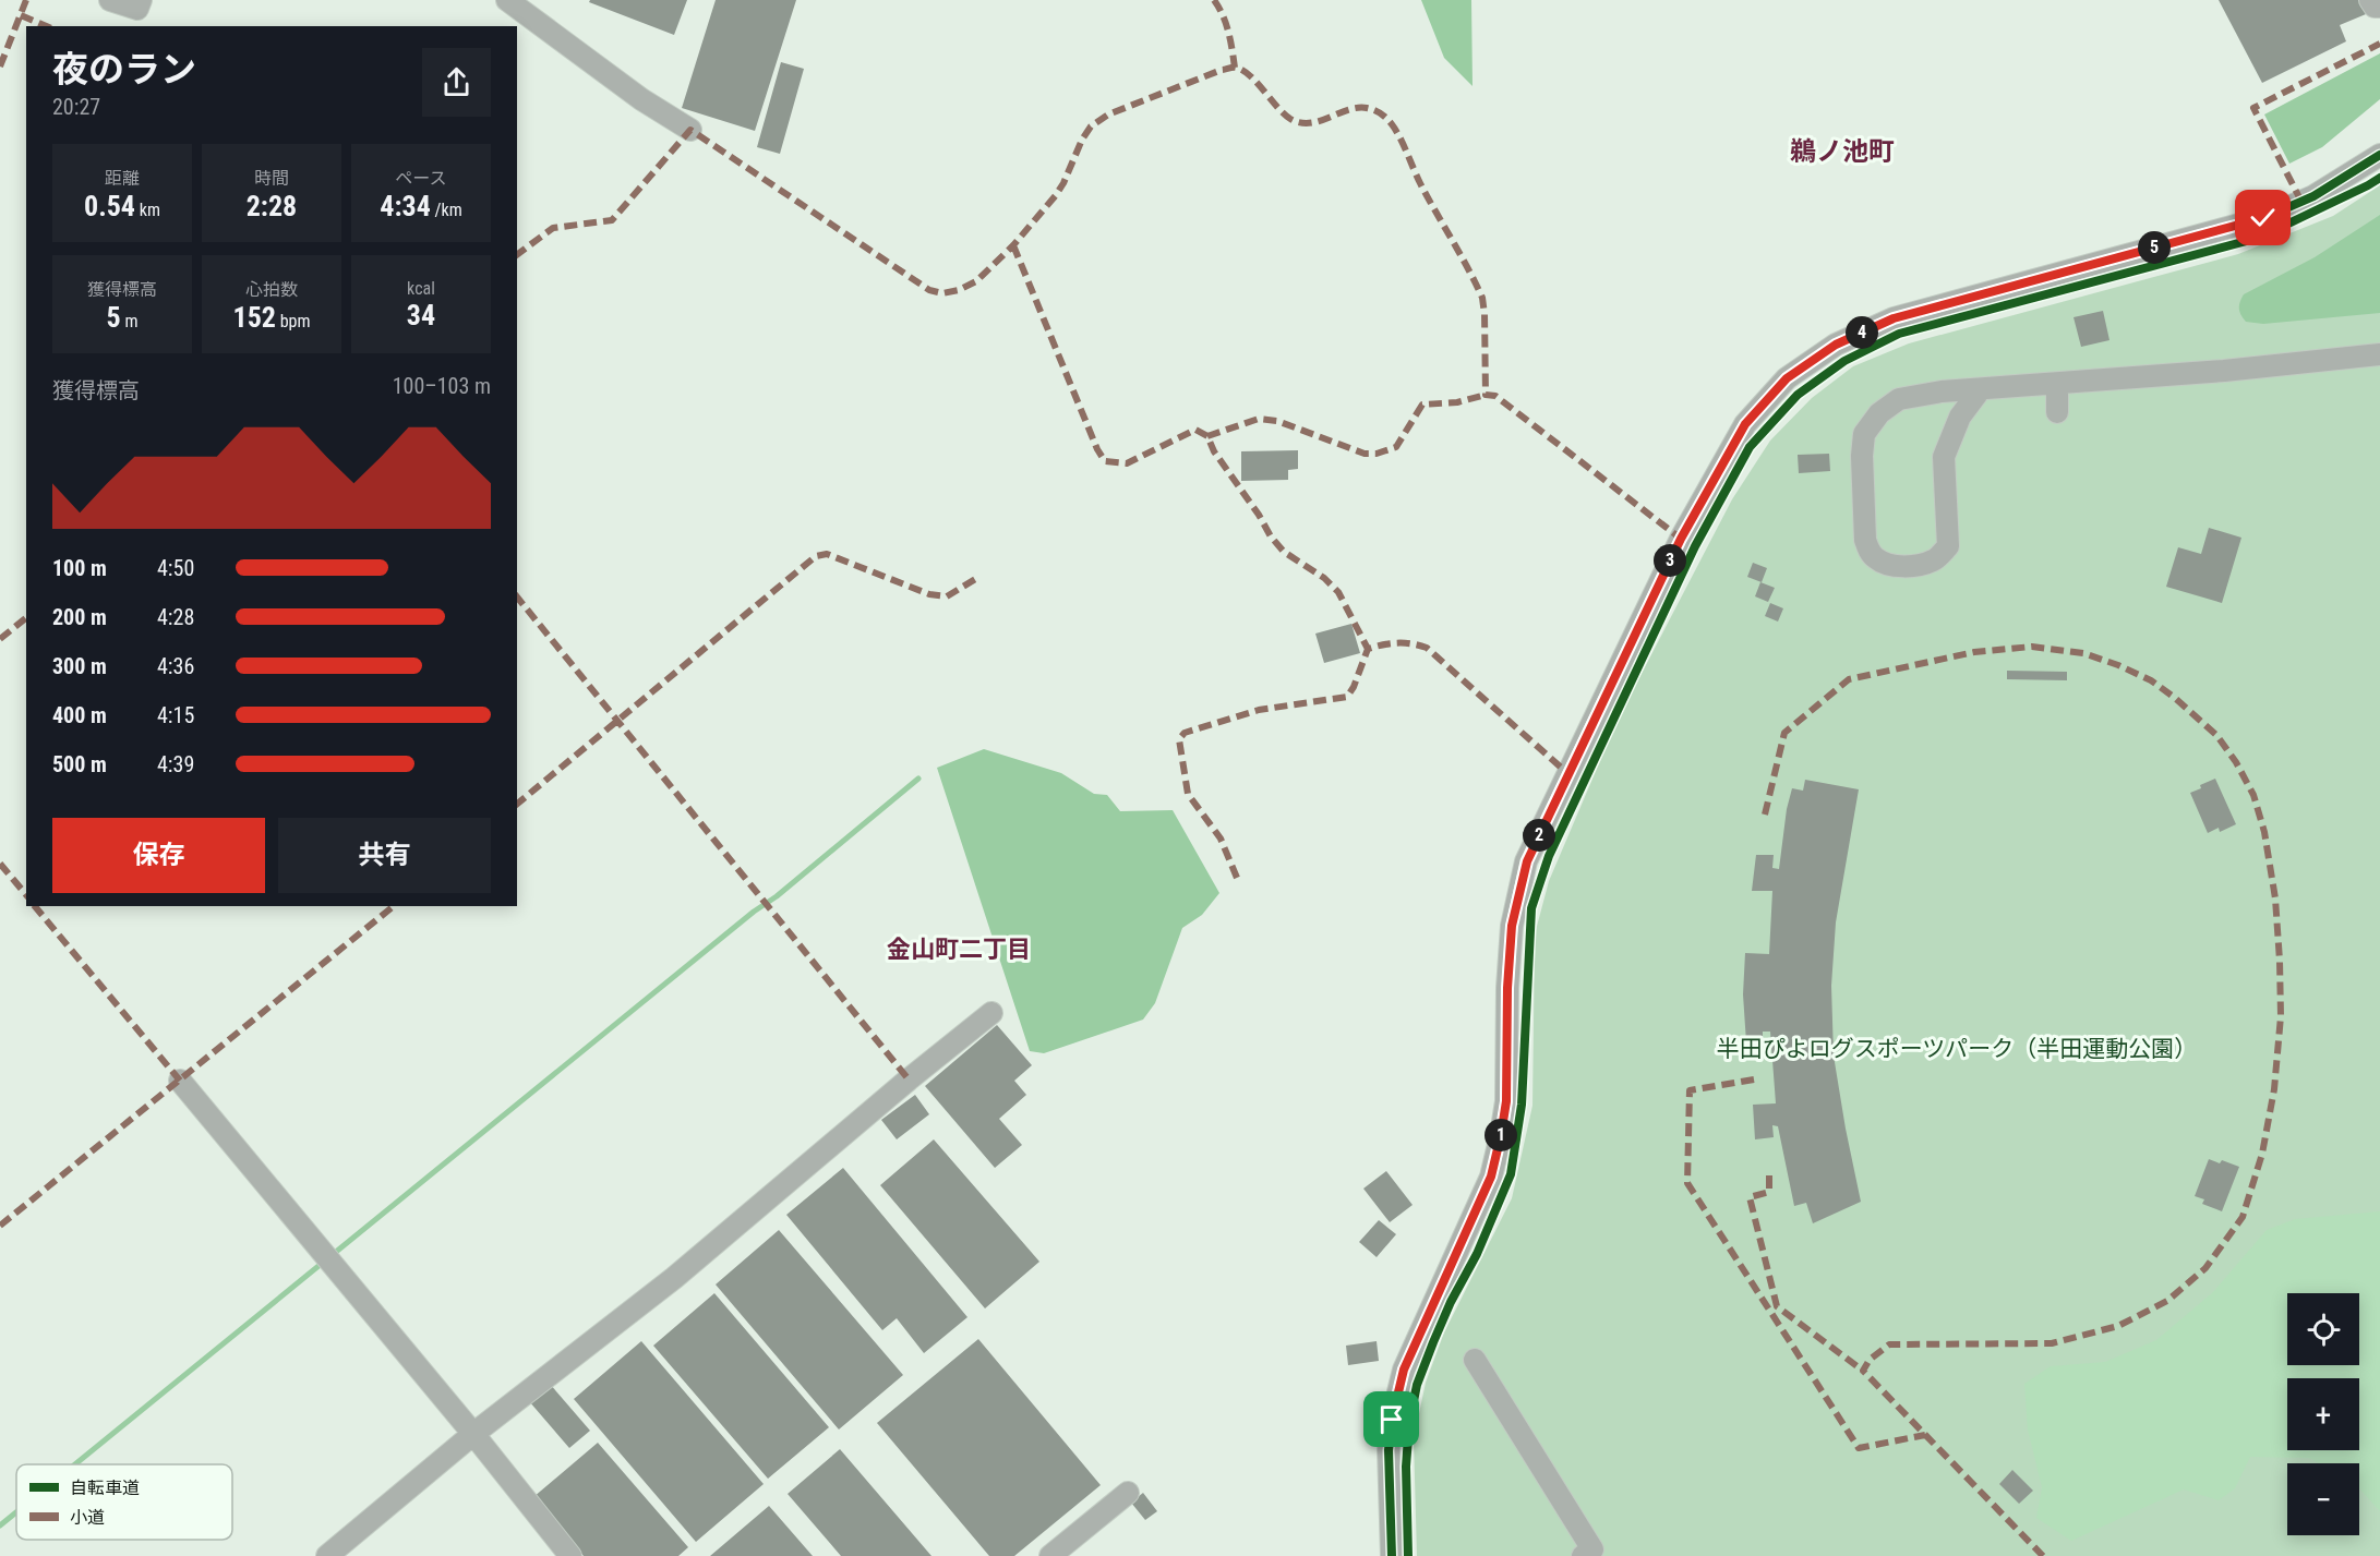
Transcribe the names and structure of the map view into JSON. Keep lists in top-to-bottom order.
{
  "districts": ["鵜ノ池町", "金山町二丁目"],
  "parks": ["半田ぴよログスポーツパーク（半田運動公園）"],
  "legend": ["自転車道", "小道"],
  "page": {
    "heading": ["夜のラン", "20:27"],
    "stats": [
      ["距離", "0.54 km"],
      ["時間", "2:28"],
      ["ペース", "4:34 /km"],
      ["獲得標高", "5 m"],
      ["心拍数", "152 bpm"],
      ["kcal", "34"]
    ],
    "pins": [
      "5",
      "4",
      "3",
      "2",
      "1"
    ],
    "chart": ["獲得標高", "100–103 m"],
    "list": [
      {
        "name": "100 m",
        "note": "4:50"
      },
      {
        "name": "200 m",
        "note": "4:28"
      },
      {
        "name": "300 m",
        "note": "4:36"
      },
      {
        "name": "400 m",
        "note": "4:15"
      },
      {
        "name": "500 m",
        "note": "4:39"
      }
    ],
    "buttons": ["保存", "共有"],
    "map_buttons": ["+", "−"]
  }
}
